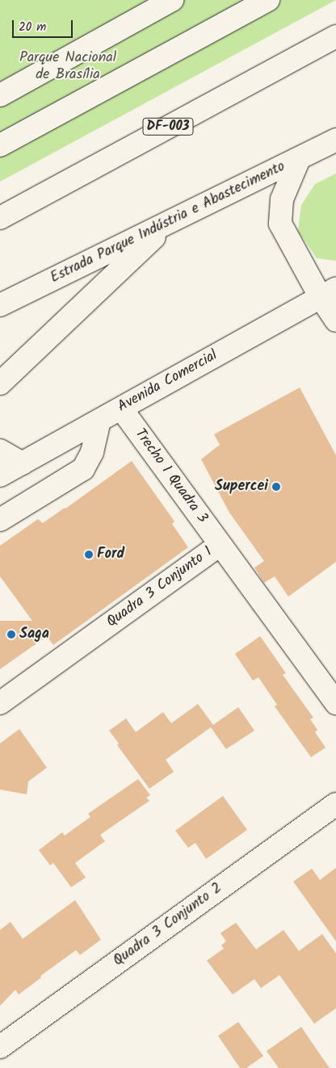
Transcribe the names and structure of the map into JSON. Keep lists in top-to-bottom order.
{
  "streets": {
    "main road": [
      "DF-003",
      "Estrada Parque Indústria e Abastecimento",
      "Avenida Comercial",
      "Trecho 1 Quadra 3",
      "Quadra 3 Conjunto 1",
      "Quadra 3 Conjunto 2"
    ]
  },
  "crossings": [
    ["Avenida Comercial", "Trecho 1 Quadra 3"],
    ["Trecho 1 Quadra 3", "Quadra 3 Conjunto 1"]
  ],
  "parks": ["Parque Nacional de Brasília"],
  "places": ["Supercei", "Ford", "Saga"],
  "scale_bar": "20 m"
}
